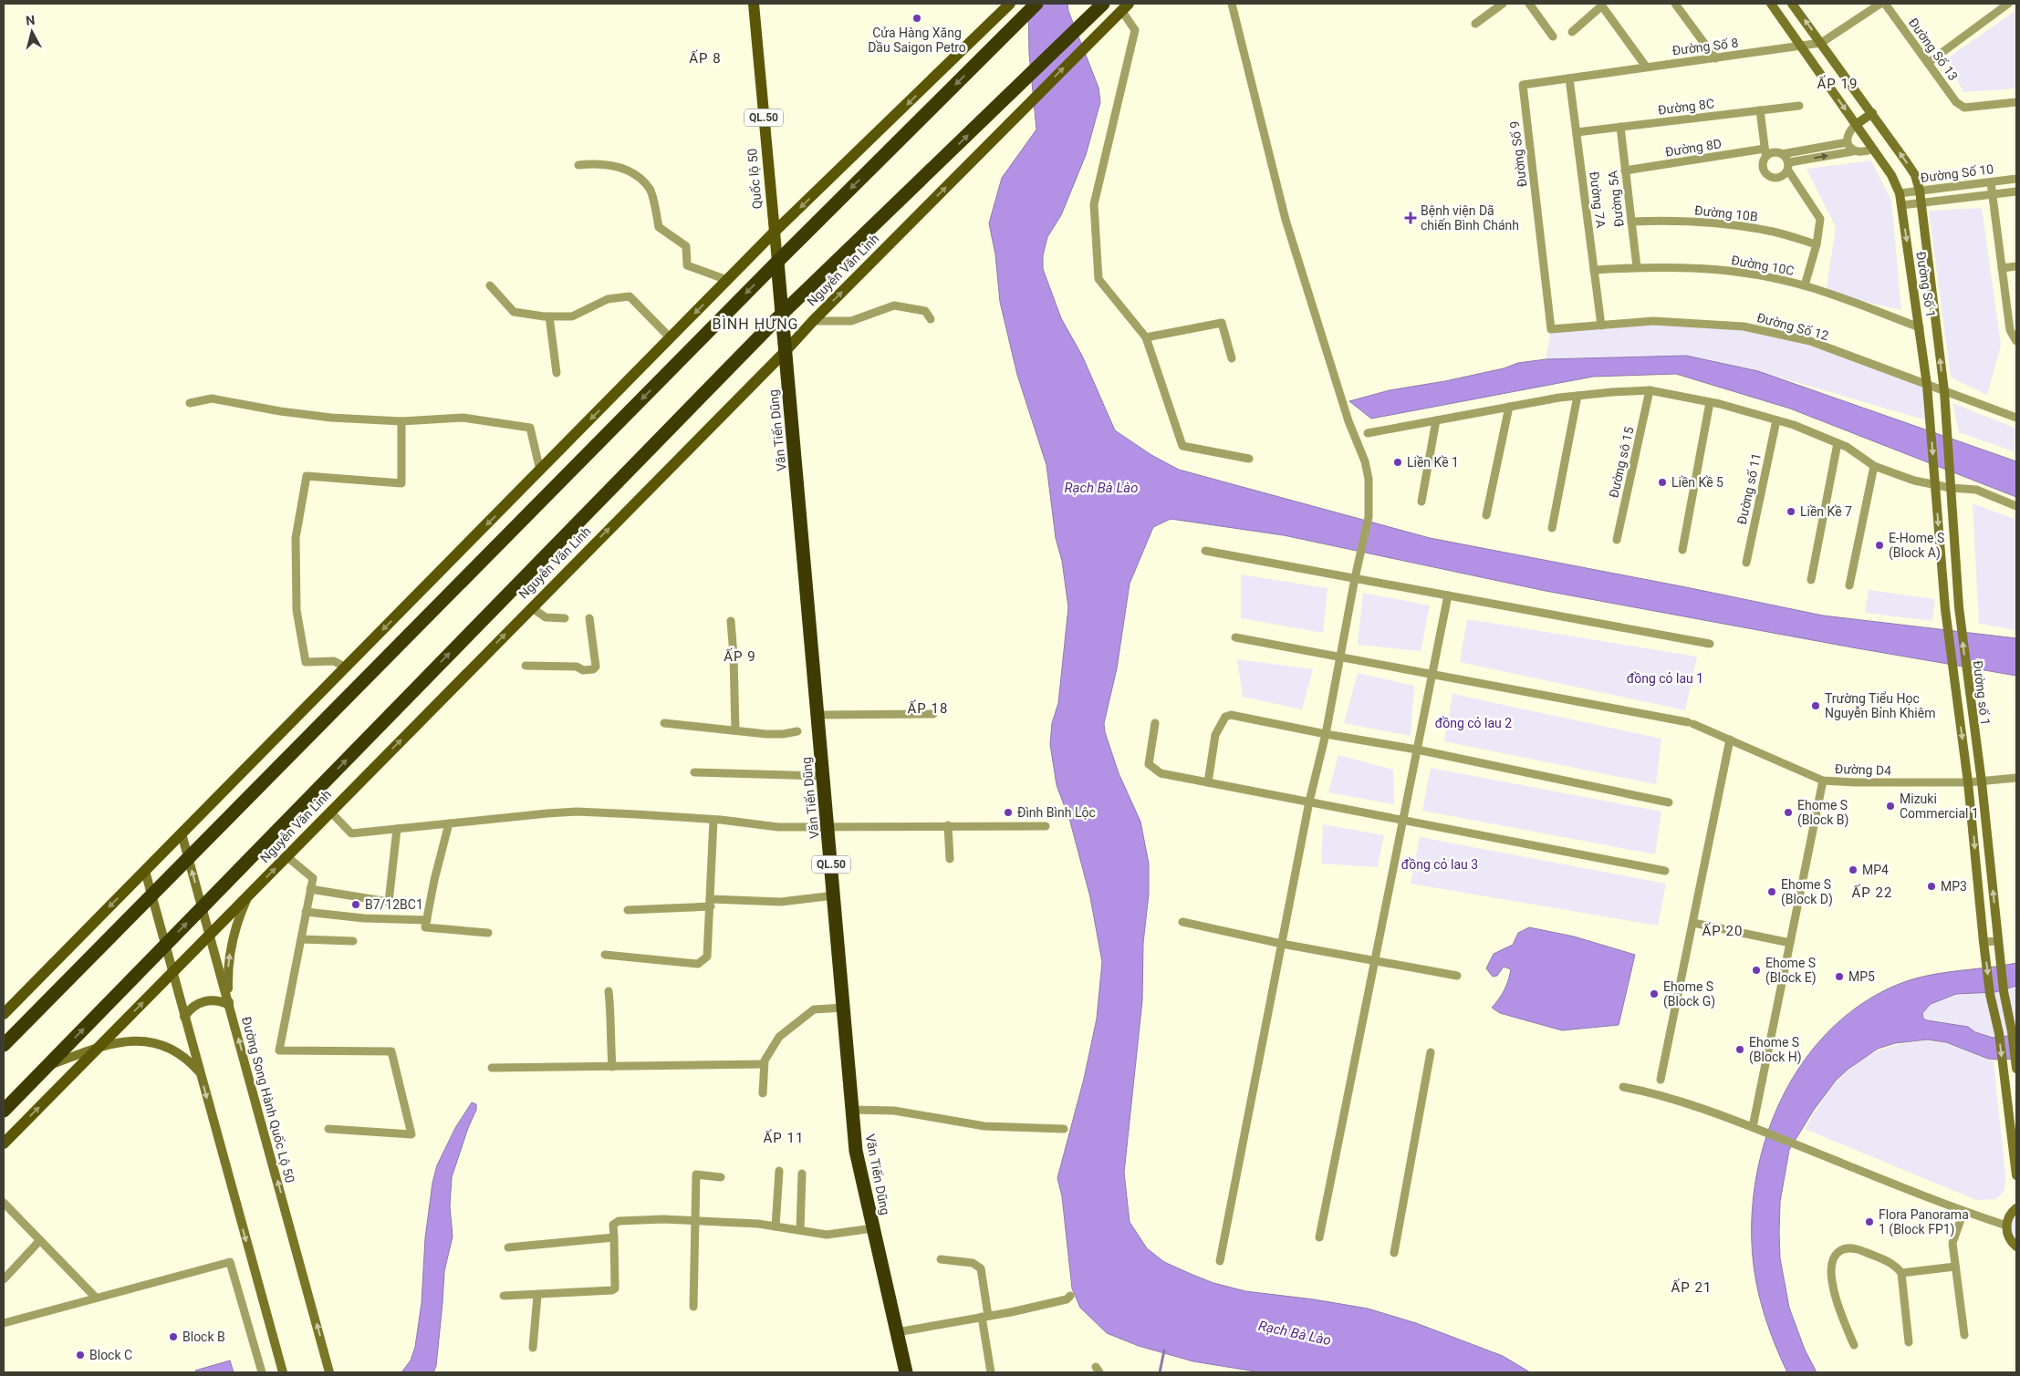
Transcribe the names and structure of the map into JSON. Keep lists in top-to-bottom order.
{
  "streets": {
    "highway": [
      "QL.50",
      "Quốc lộ 50",
      "Nguyễn Văn Linh",
      "Văn Tiến Dũng"
    ],
    "street": [
      "Đường Số 8",
      "Đường Số 13",
      "Đường 8C",
      "Đường 8D",
      "Đường Số 9",
      "Đường Số 10",
      "Đường 5A",
      "Đường 7A",
      "Đường 10B",
      "Đường 10C",
      "Đường Số 1",
      "Đường Số 12",
      "Đường sô 15",
      "Đường số 11",
      "Đường số 1",
      "Đường D4",
      "Đường Song Hành Quốc Lộ 50"
    ]
  },
  "crossings": [
    ["Đường Số 8", "Đường Số 9"],
    ["Đường Số 8", "Đường 7A"],
    ["Đường Số 8", "Đường Số 1"],
    ["Đường 8C", "Đường 5A"],
    ["Đường 8C", "Đường 7A"],
    ["Đường 8D", "Đường 5A"],
    ["Đường Số 9", "Đường Số 12"],
    ["Đường Số 10", "Đường Số 1"],
    ["Quốc lộ 50", "Nguyễn Văn Linh"],
    ["Quốc lộ 50", "Văn Tiến Dũng"],
    ["Đường 5A", "Đường 10B"],
    ["Đường 5A", "Đường 10C"],
    ["Đường 7A", "Đường 10C"],
    ["Đường 7A", "Đường Số 12"],
    ["Đường 10C", "Đường Số 1"],
    ["Nguyễn Văn Linh", "Văn Tiến Dũng"],
    ["Nguyễn Văn Linh", "Đường Song Hành Quốc Lộ 50"],
    ["Đường Số 1", "Đường Số 12"],
    ["Đường Số 1", "Đường số 1"],
    ["Đường số 1", "Đường D4"]
  ],
  "districts": [
    "ẤP 8",
    "ẤP 19",
    "BÌNH HƯNG",
    "ẤP 9",
    "ẤP 18",
    "ẤP 22",
    "ẤP 20",
    "ẤP 11",
    "ẤP 21"
  ],
  "water": ["Rạch Bà Lào"],
  "parks": ["đồng cỏ lau 1", "đồng cỏ lau 2", "đồng cỏ lau 3"],
  "places": {
    "other": [
      "Cửa Hàng Xăng Dầu Saigon Petro",
      "Liền Kề 1",
      "Liền Kề 5",
      "Liền Kề 7",
      "E-Home S (Block A)",
      "Trường Tiểu Học Nguyễn Bỉnh Khiêm",
      "Mizuki Commercial 1",
      "Đình Bình Lộc",
      "Ehome S (Block B)",
      "MP4",
      "MP3",
      "Ehome S (Block D)",
      "B7/12BC1",
      "Ehome S (Block E)",
      "MP5",
      "Ehome S (Block G)",
      "Ehome S (Block H)",
      "Flora Panorama 1 (Block FP1)",
      "Block B",
      "Block C"
    ],
    "health": ["Bệnh viện Dã chiến Bình Chánh"]
  },
  "north": "top"
}
